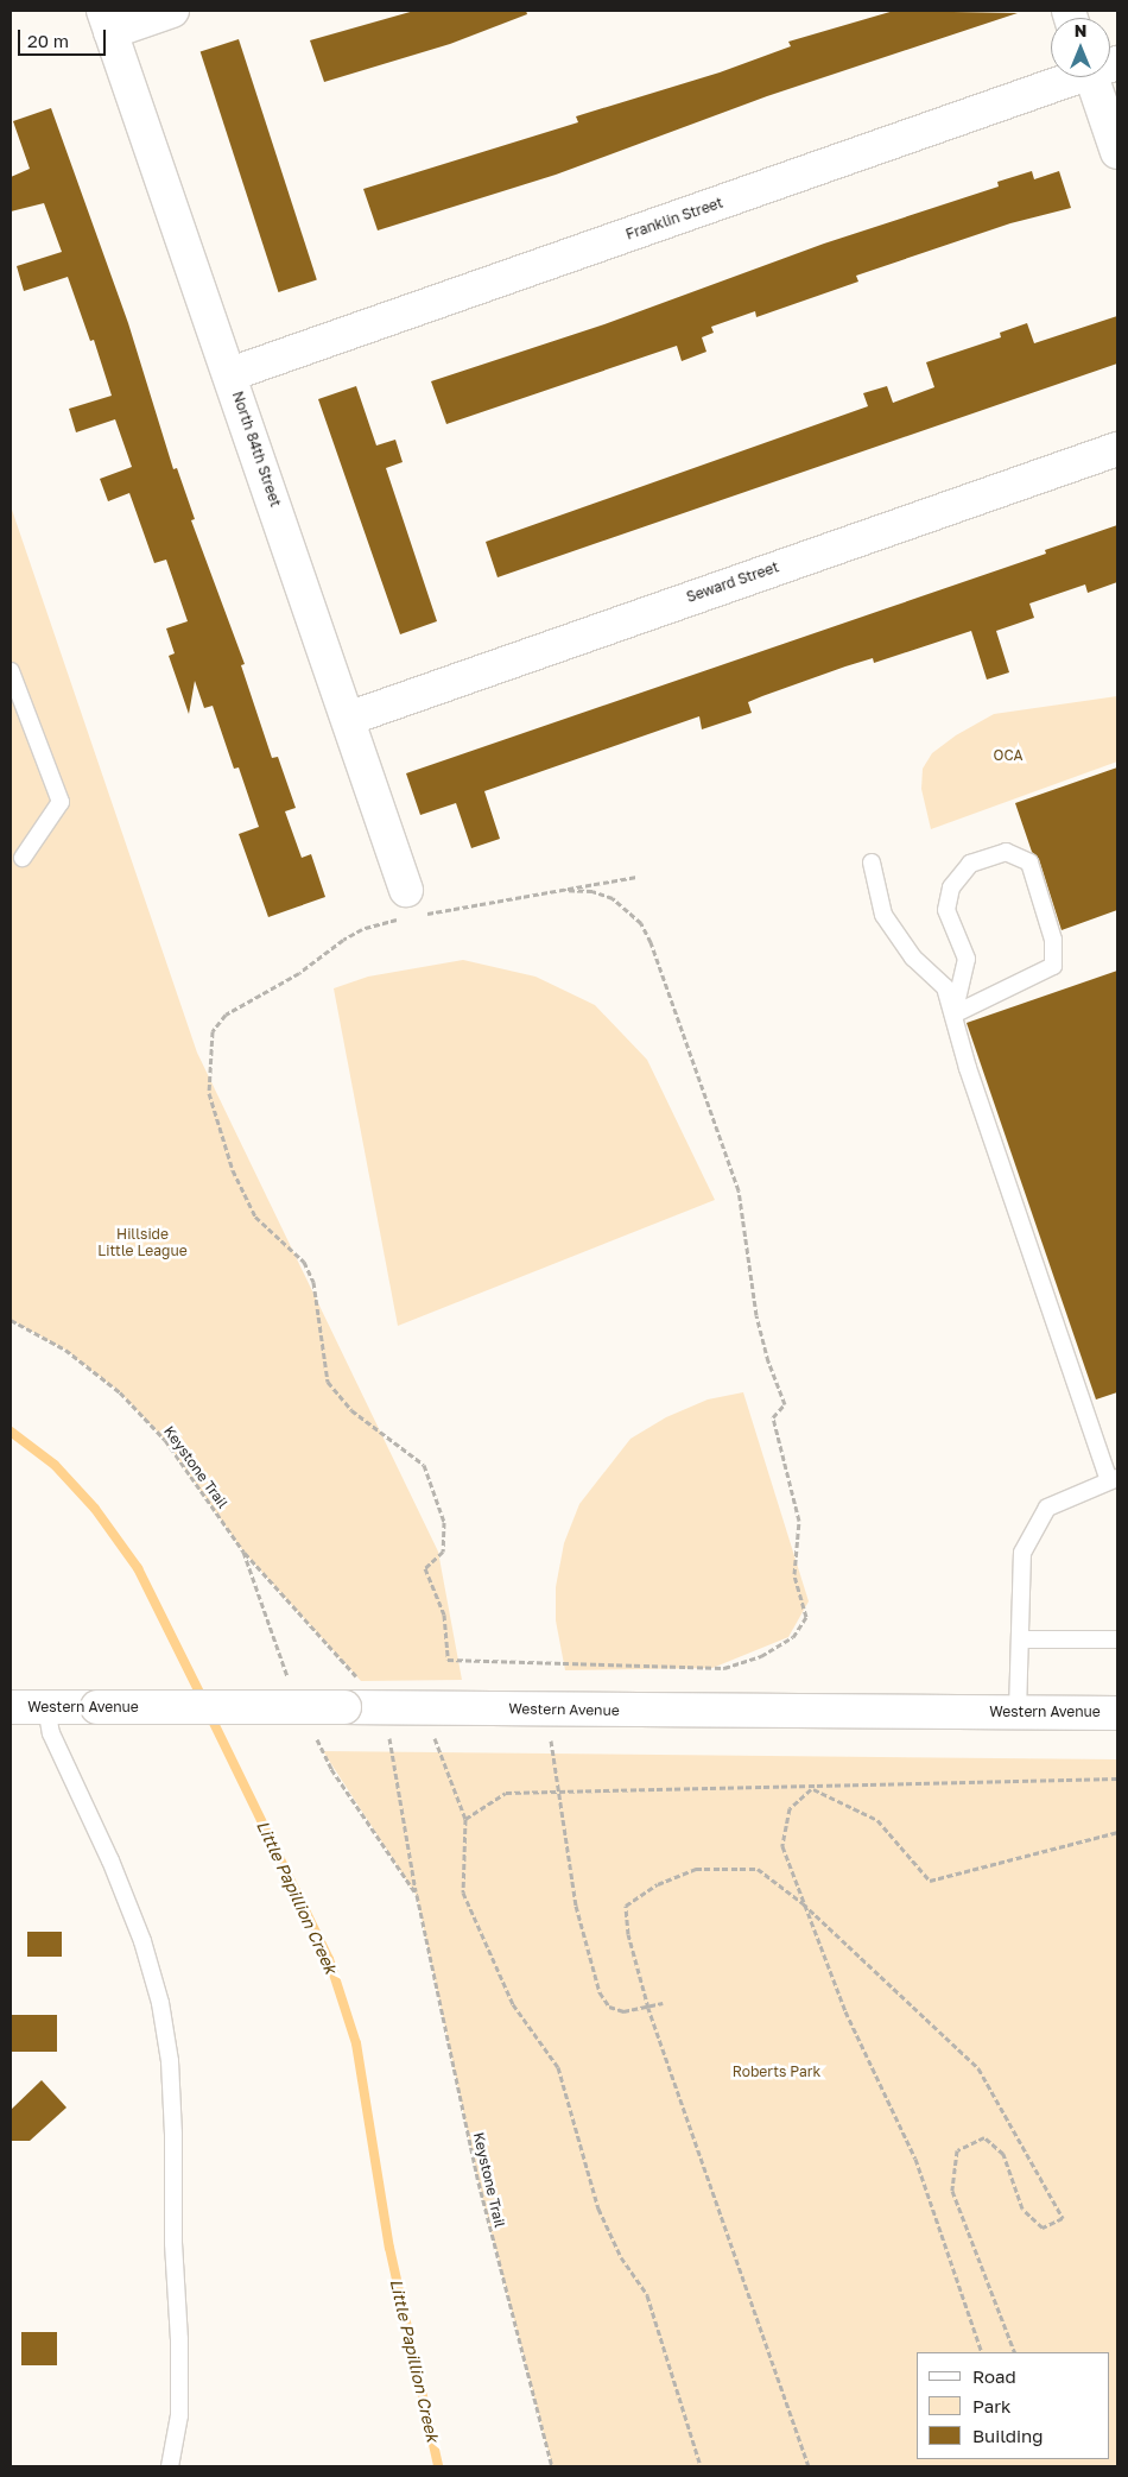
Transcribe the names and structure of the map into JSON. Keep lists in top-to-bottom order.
{
  "streets": {
    "street": [
      "Franklin Street",
      "North 84th Street",
      "Seward Street",
      "Western Avenue"
    ],
    "path": ["Keystone Trail"]
  },
  "crossings": [
    ["Franklin Street", "North 84th Street"],
    ["North 84th Street", "Seward Street"],
    ["Keystone Trail", "Western Avenue"]
  ],
  "water": ["Little Papillion Creek"],
  "parks": ["OCA", "Hillside Little League", "Roberts Park"],
  "legend": ["Road", "Park", "Building"],
  "scale_bar": "20 m",
  "north": "top"
}
